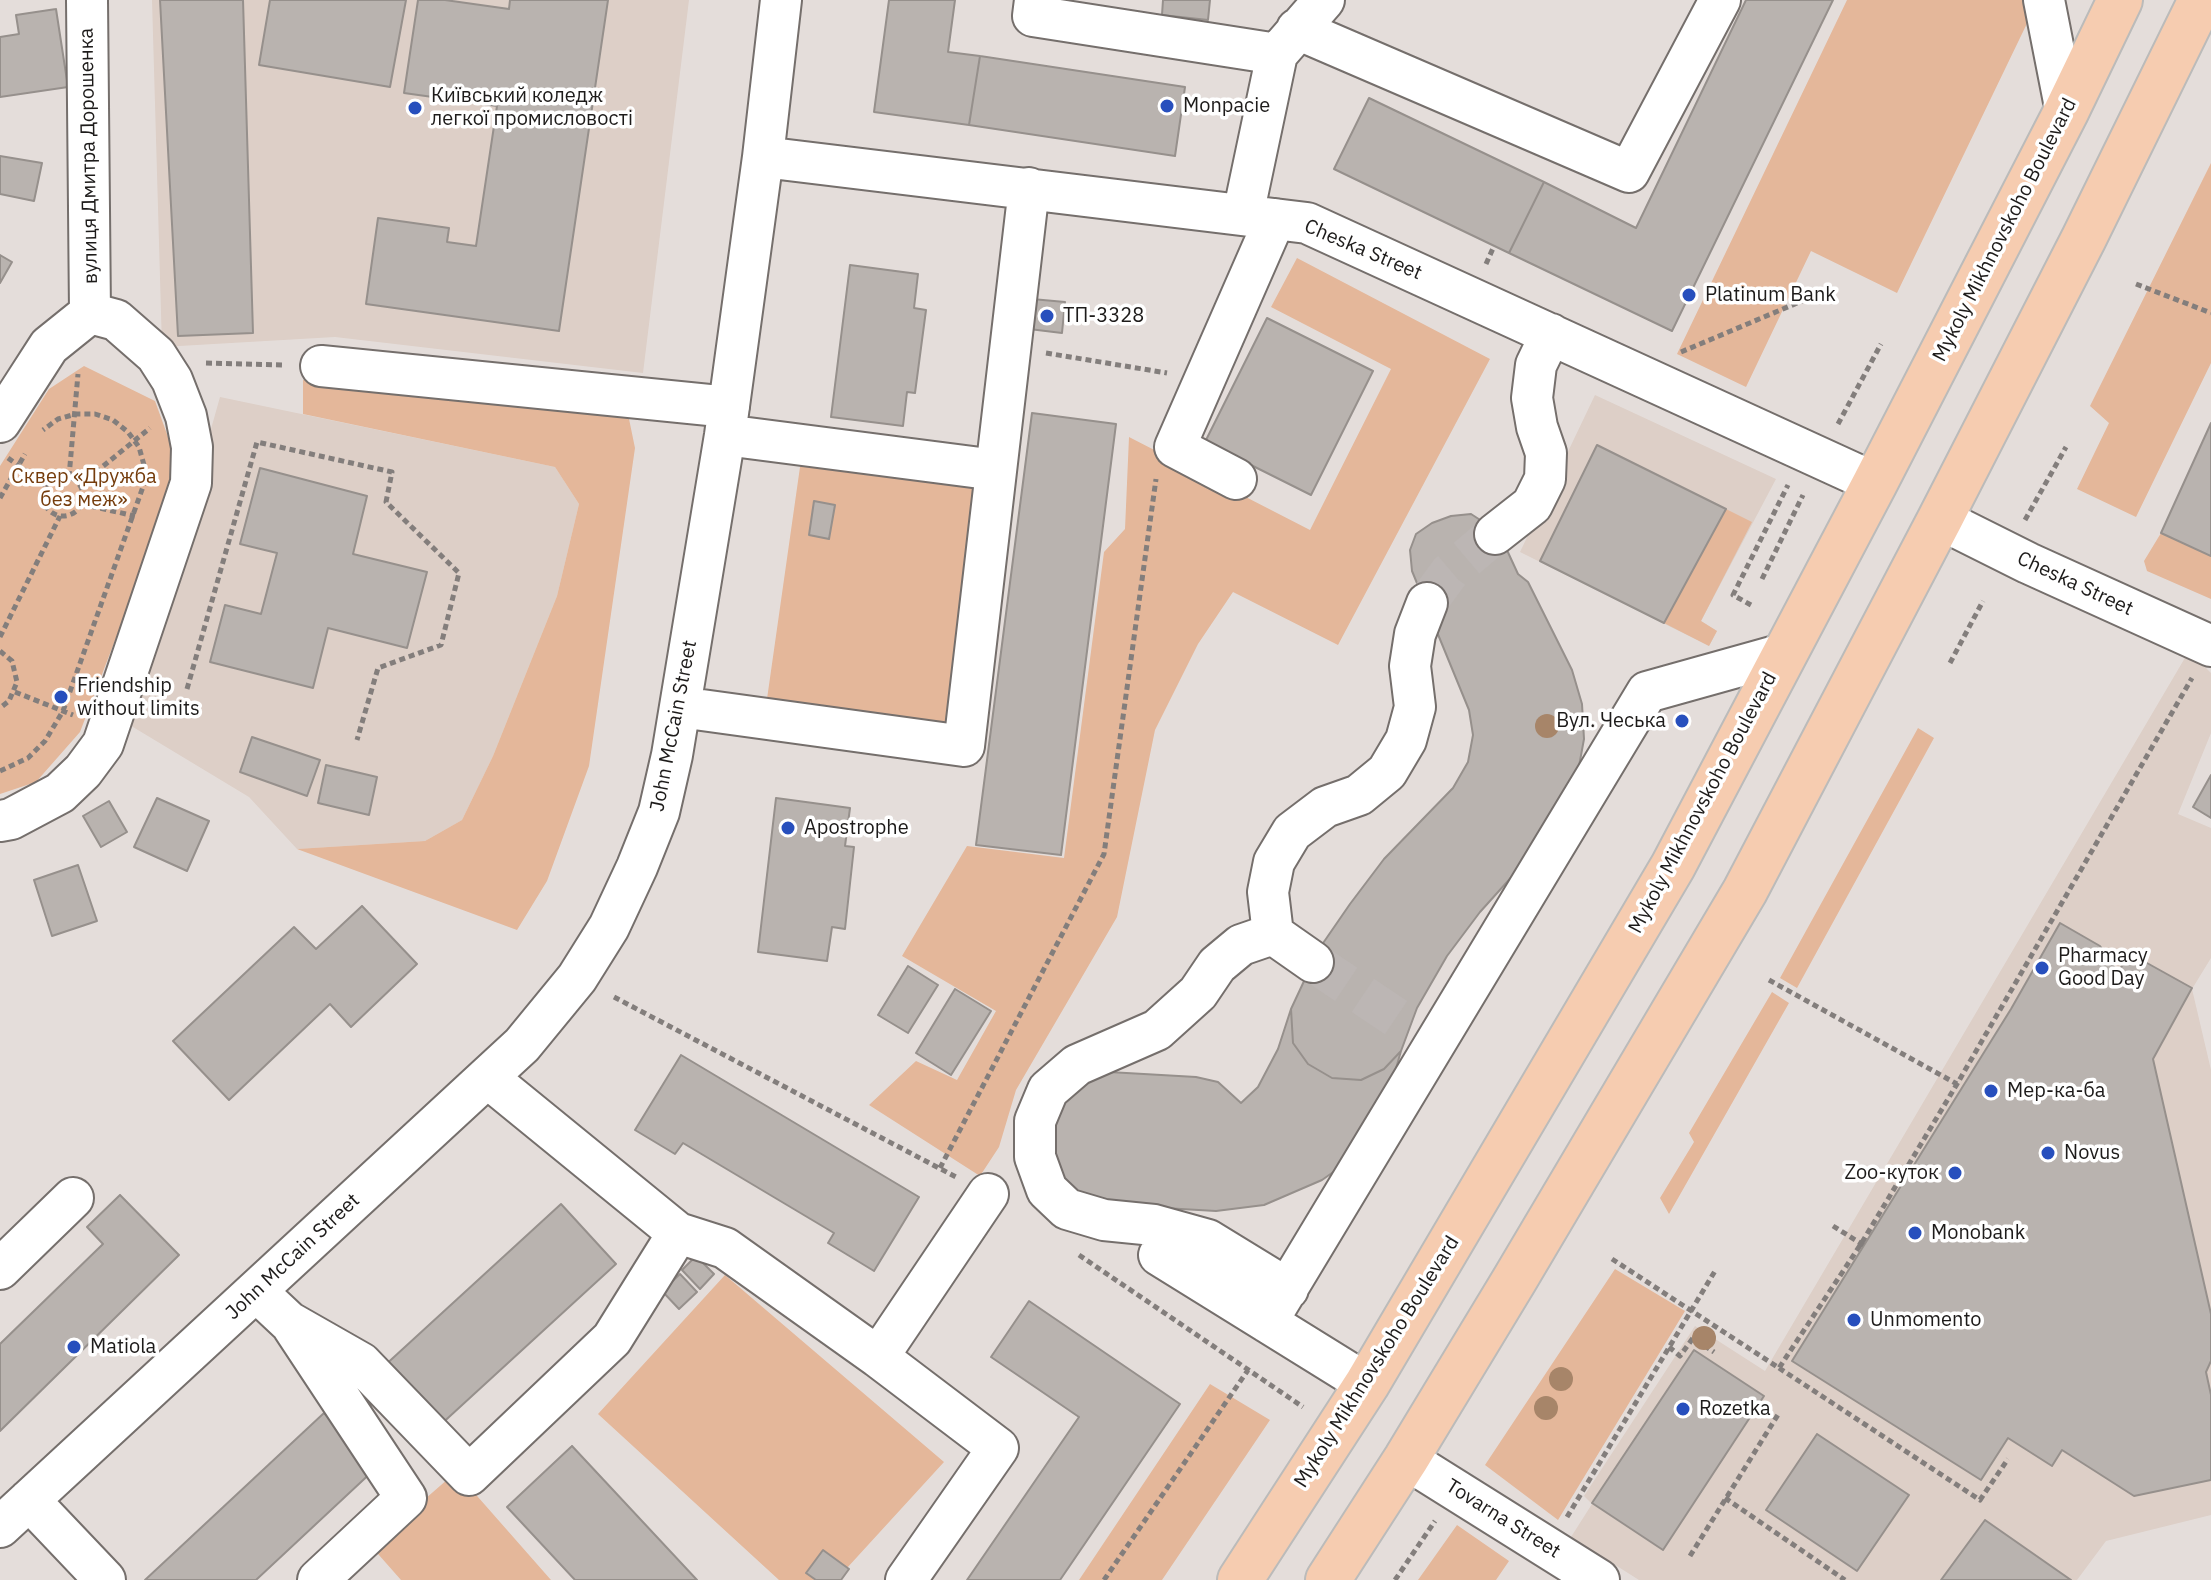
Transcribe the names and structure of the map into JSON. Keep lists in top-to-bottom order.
{
  "streets": {
    "highway": ["Mykoly Mikhnovskoho Boulevard"],
    "street": [
      "вулиця Дмитра Дорошенка",
      "Cheska Street",
      "John McCain Street",
      "Tovarna Street"
    ]
  },
  "crossings": [
    ["Mykoly Mikhnovskoho Boulevard", "Cheska Street"],
    ["Cheska Street", "John McCain Street"]
  ],
  "parks": ["Сквер «Дружба без меж»"],
  "places": [
    "Monpacie",
    "Київський коледж легкої промисловості",
    "Platinum Bank",
    "ТП-3328",
    "Friendship without limits",
    "Вул. Чеська",
    "Apostrophe",
    "Pharmacy Good Day",
    "Мер-ка-ба",
    "Novus",
    "Zoo-куток",
    "Monobank",
    "Unmomento",
    "Matiola",
    "Rozetka"
  ]
}
